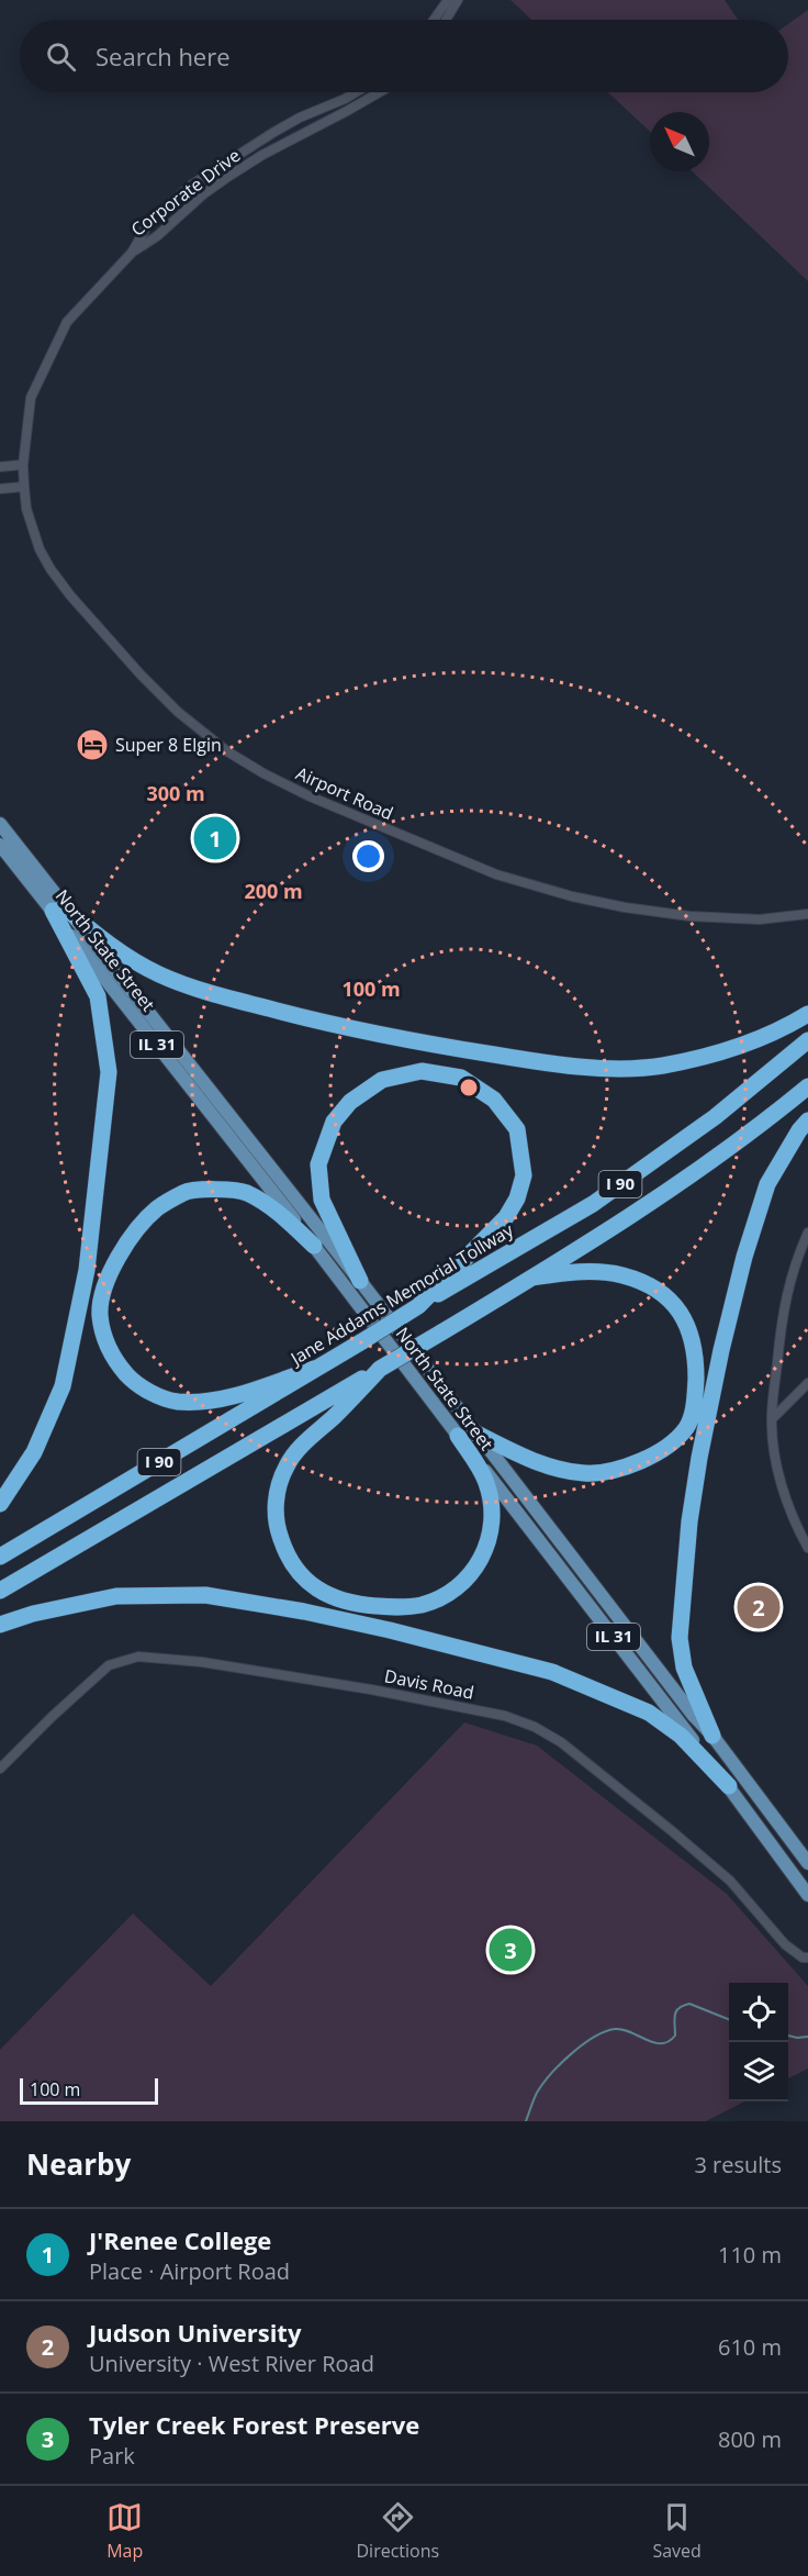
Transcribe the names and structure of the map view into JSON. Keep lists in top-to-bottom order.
{
  "streets": {
    "highway": ["I 90", "Jane Addams Memorial Tollway"],
    "main road": ["North State Street", "IL 31"],
    "street": ["Corporate Drive", "Airport Road", "Davis Road"]
  },
  "crossings": [
    ["Corporate Drive", "Airport Road"]
  ],
  "places": {
    "hotel": ["Super 8 Elgin"]
  },
  "scale_bar": "100 m",
  "north": "top left",
  "page": {
    "search": "Search here",
    "pins": ["1", "2", "3"],
    "scale": "100 m",
    "heading": ["Nearby", "3 results"],
    "list": [
      {
        "mark": "1",
        "name": "J'Renee College",
        "note": "Place · Airport Road",
        "value": "110 m"
      },
      {
        "mark": "2",
        "name": "Judson University",
        "note": "University · West River Road",
        "value": "610 m"
      },
      {
        "mark": "3",
        "name": "Tyler Creek Forest Preserve",
        "note": "Park",
        "value": "800 m"
      }
    ],
    "nav": ["Map", "Directions", "Saved"]
  },
  "rings": ["300 m", "200 m", "100 m"]
}
